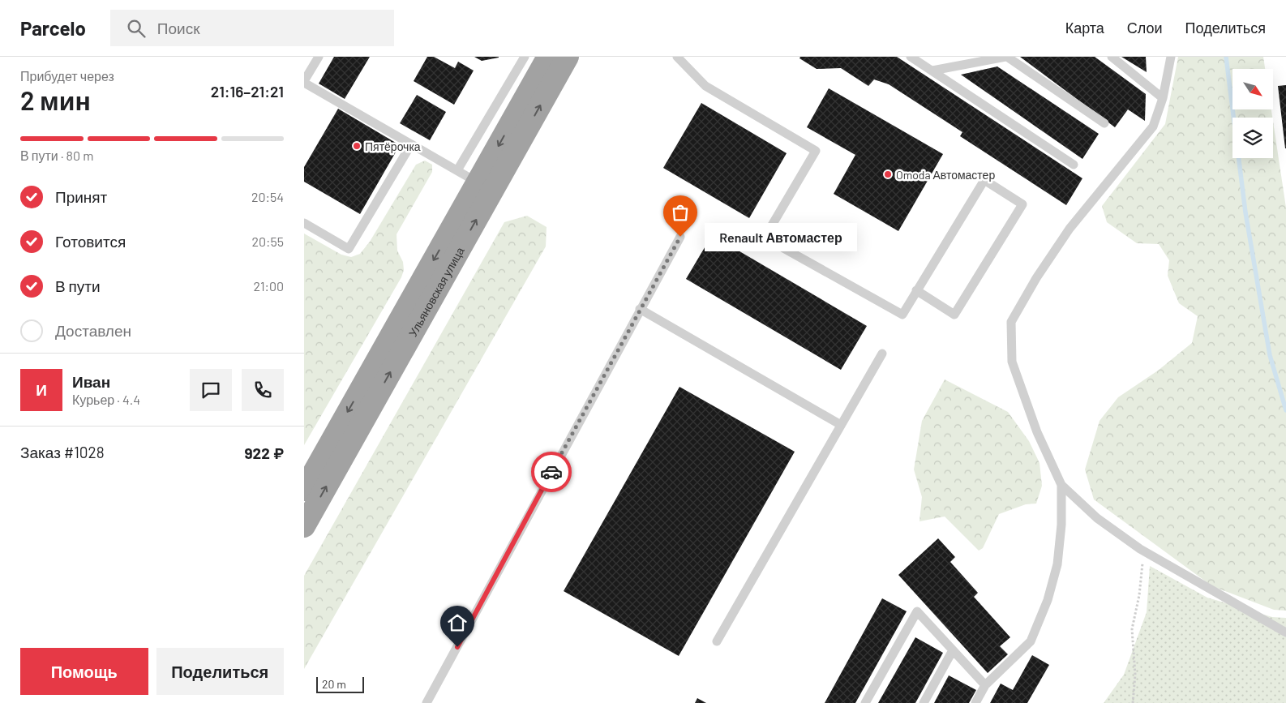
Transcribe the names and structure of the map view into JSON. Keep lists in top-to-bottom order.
{
  "streets": {
    "highway": ["Ульяновская улица"]
  },
  "places": ["Пятёрочка", "Omoda Автомастер", "Renault Автомастер"],
  "scale_bar": "20 m",
  "north": "bottom right",
  "page": {
    "header": "Parcelo",
    "search": "Поиск",
    "nav": ["Карта", "Слои", "Поделиться"],
    "heading": ["2 мин", "Прибудет через", "21:16–21:21"],
    "panel": [
      "Иван",
      "Курьер · 4.4",
      "Заказ #1028",
      "922 ₽"
    ],
    "bar": "В пути · 80 m",
    "list": [
      ["Принят", "20:54"],
      ["Готовится", "20:55"],
      ["В пути", "21:00"],
      "Доставлен"
    ],
    "bubble": "Renault Автомастер",
    "round": "И",
    "buttons": ["Помощь", "Поделиться"],
    "scale": "20 m"
  }
}
